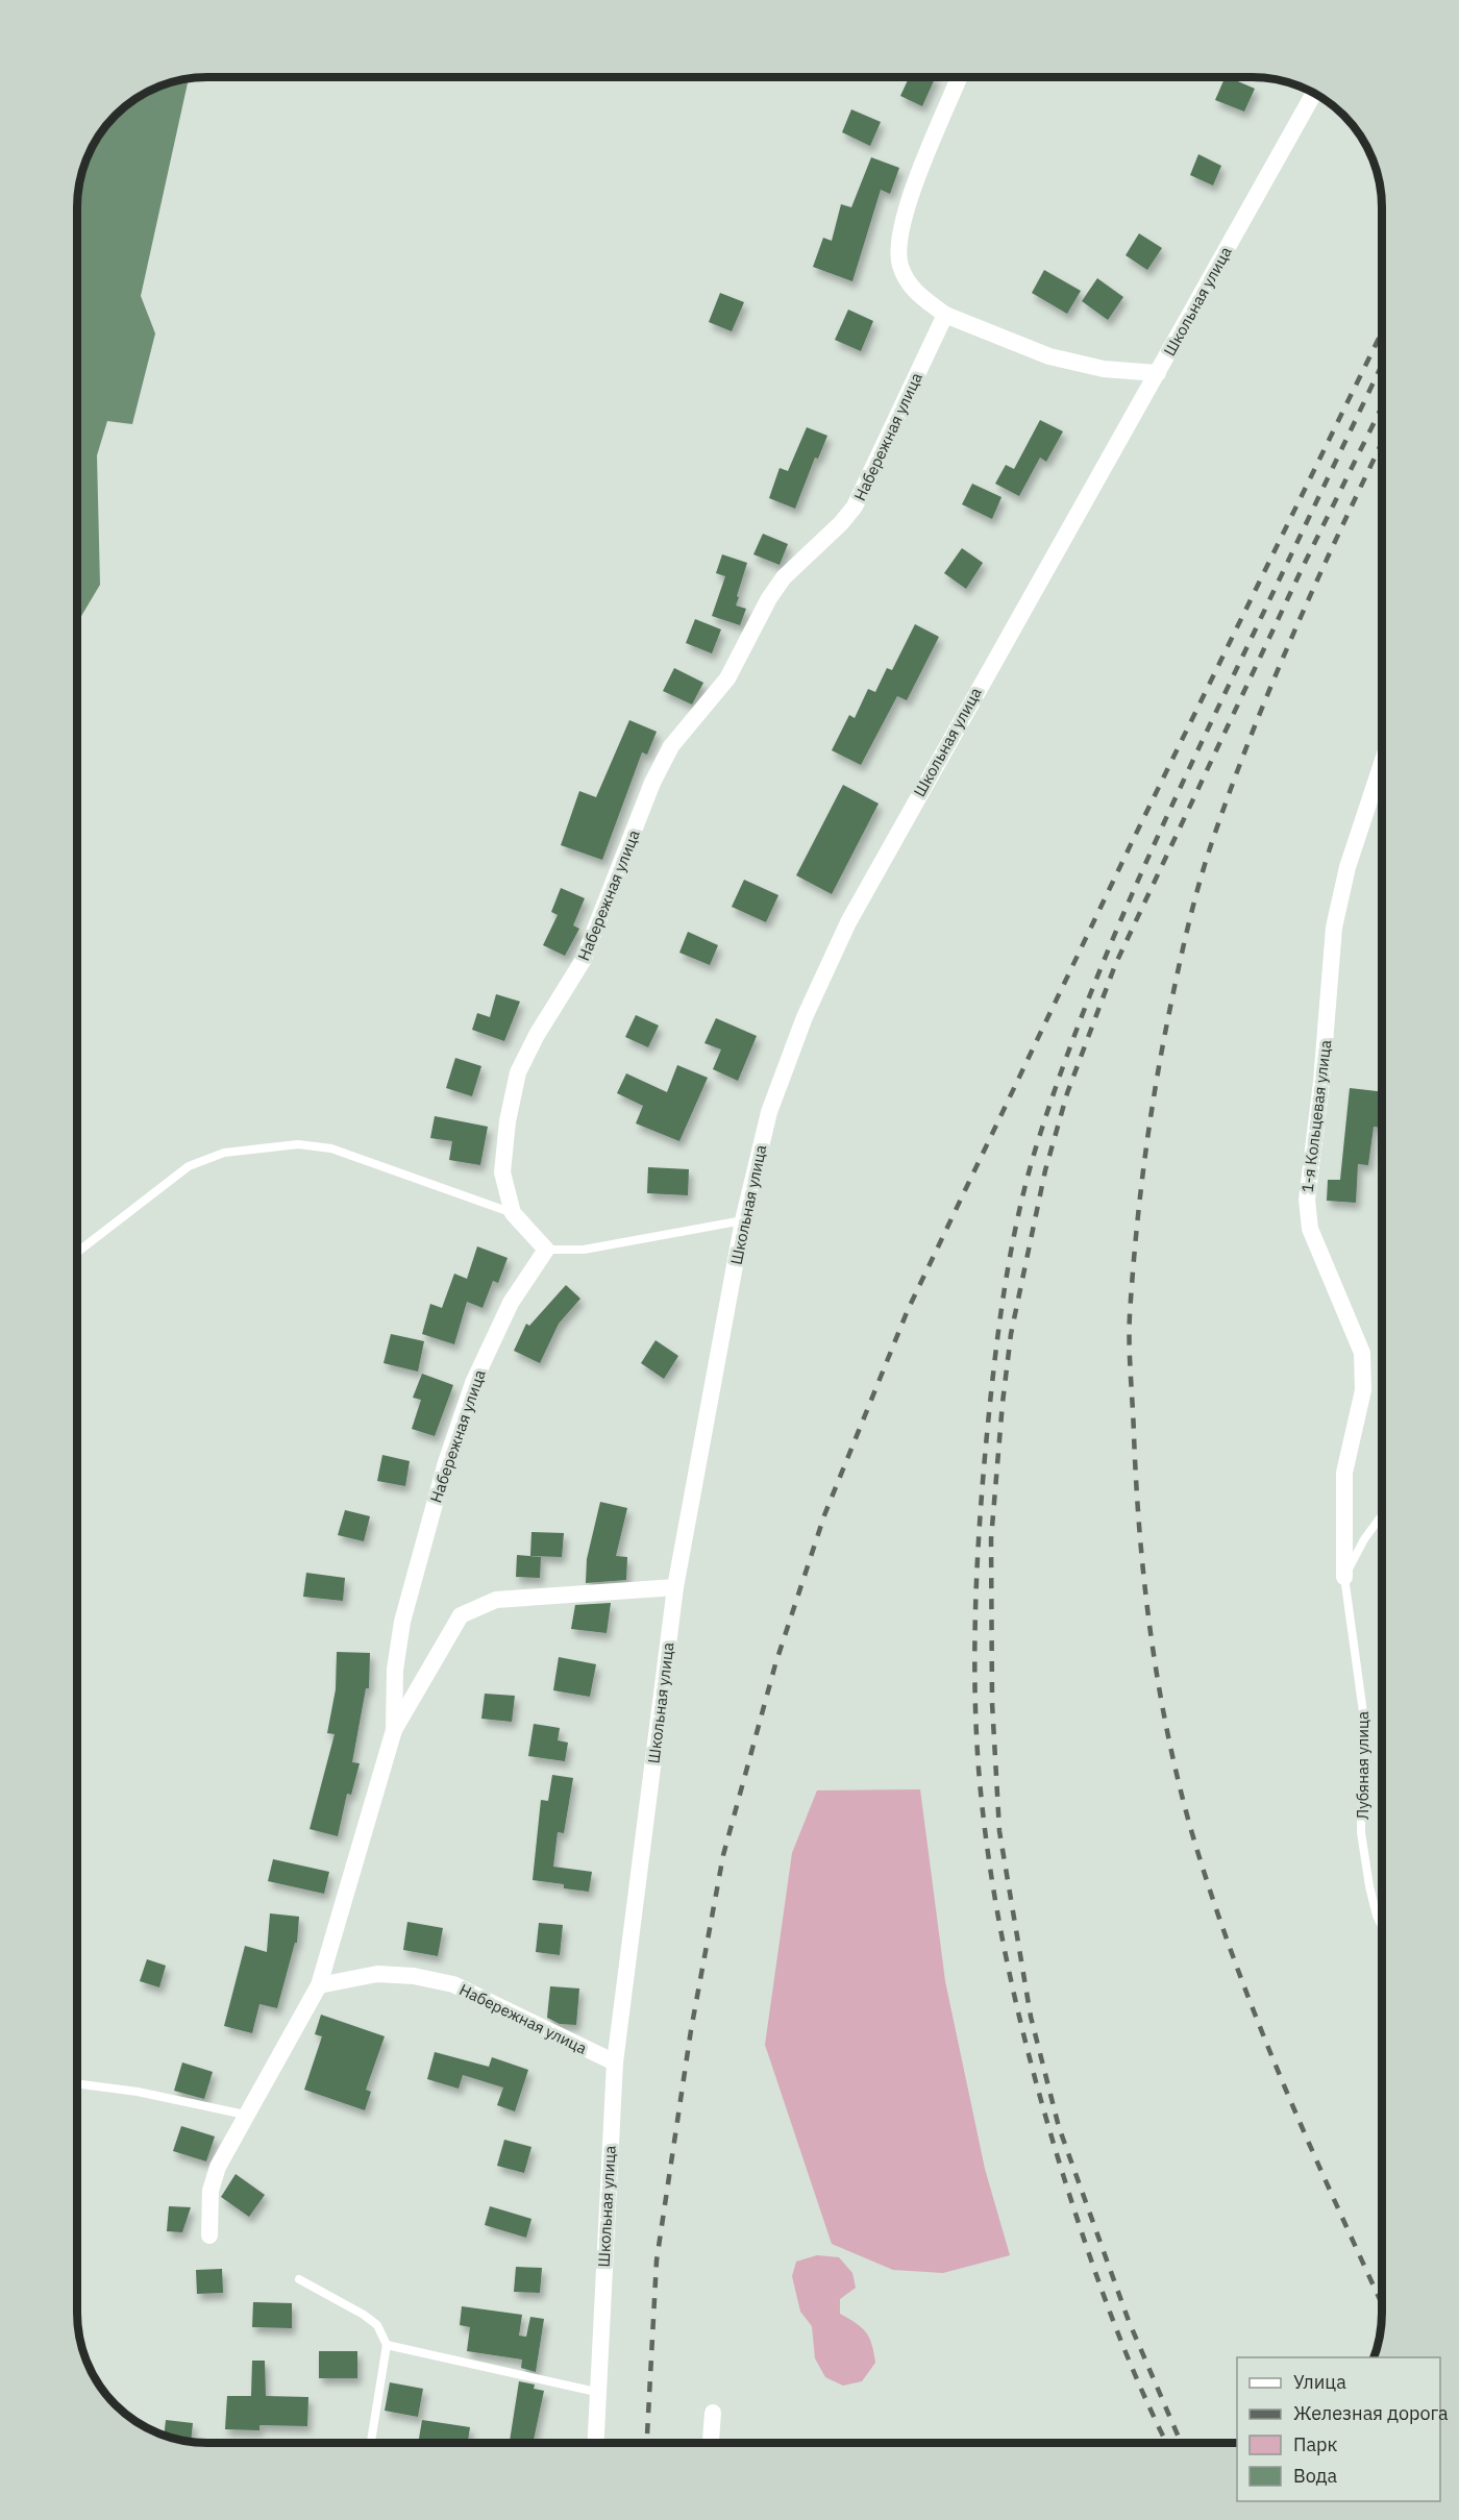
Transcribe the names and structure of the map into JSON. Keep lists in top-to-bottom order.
{
  "streets": {
    "street": ["Школьная улица", "Набережная улица", "1-я Кольцевая улица"],
    "lane": ["Лубяная улица"]
  },
  "crossings": [
    ["Школьная улица", "Набережная улица"],
    ["1-я Кольцевая улица", "Лубяная улица"]
  ],
  "legend": [
    "Улица",
    "Железная дорога",
    "Парк",
    "Вода"
  ]
}
